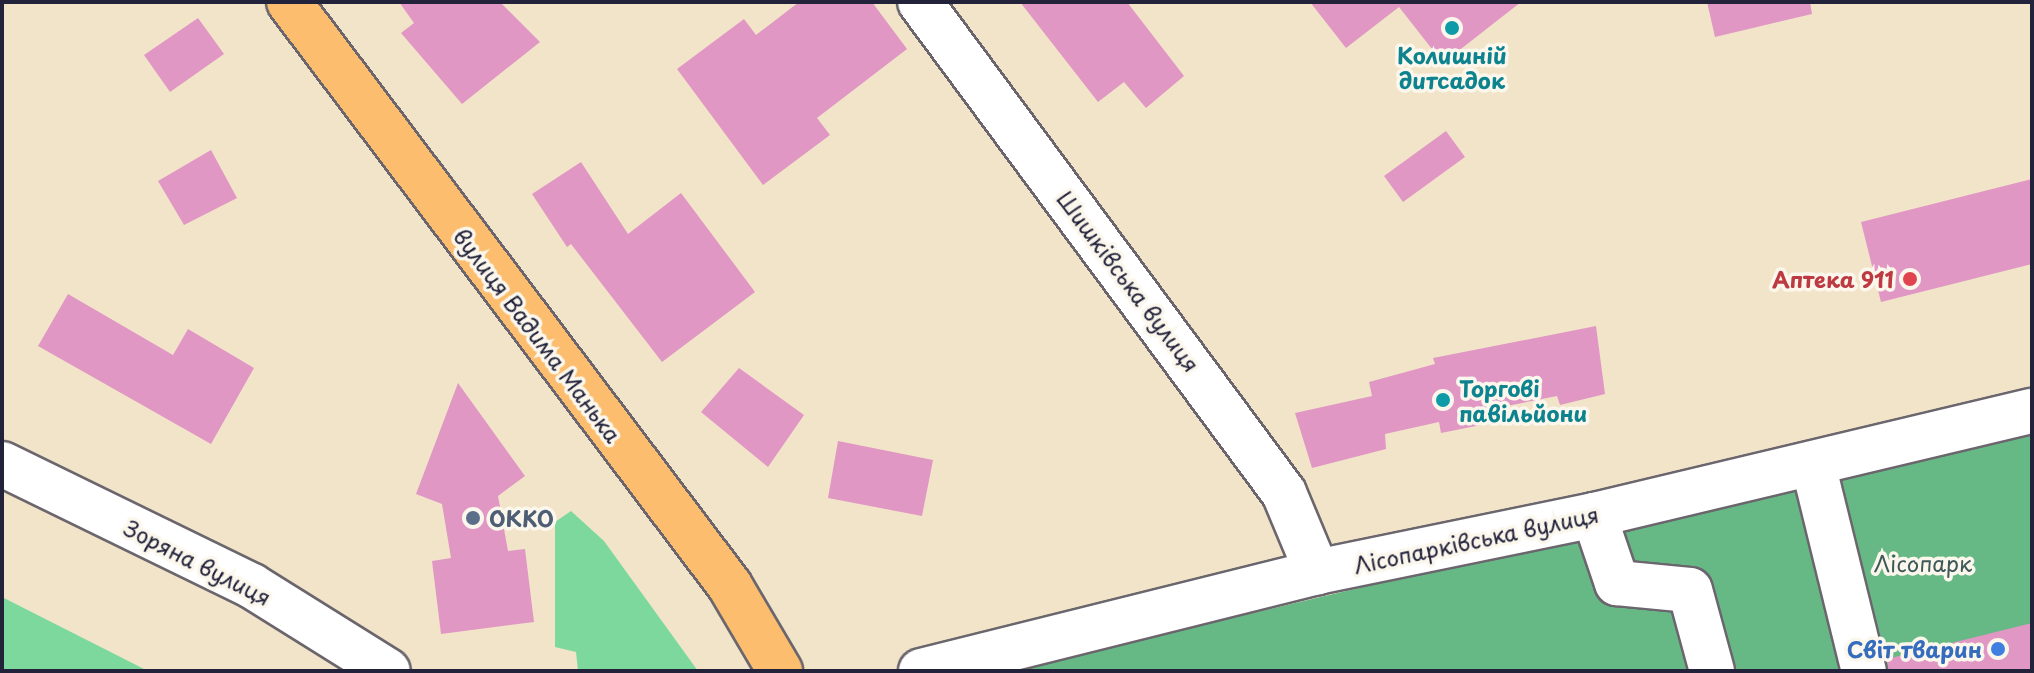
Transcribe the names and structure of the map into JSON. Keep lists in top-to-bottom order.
{
  "streets": {
    "main road": ["вулиця Вадима Манька"],
    "street": ["Шишківська вулиця", "Лісопарківська вулиця", "Зоряна вулиця"]
  },
  "crossings": [
    ["Шишківська вулиця", "Лісопарківська вулиця"]
  ],
  "parks": ["Лісопарк"],
  "places": [
    "Колишній дитсадок",
    "Аптека 911",
    "Торгові павільйони",
    "ОККО",
    "Світ тварин"
  ]
}
